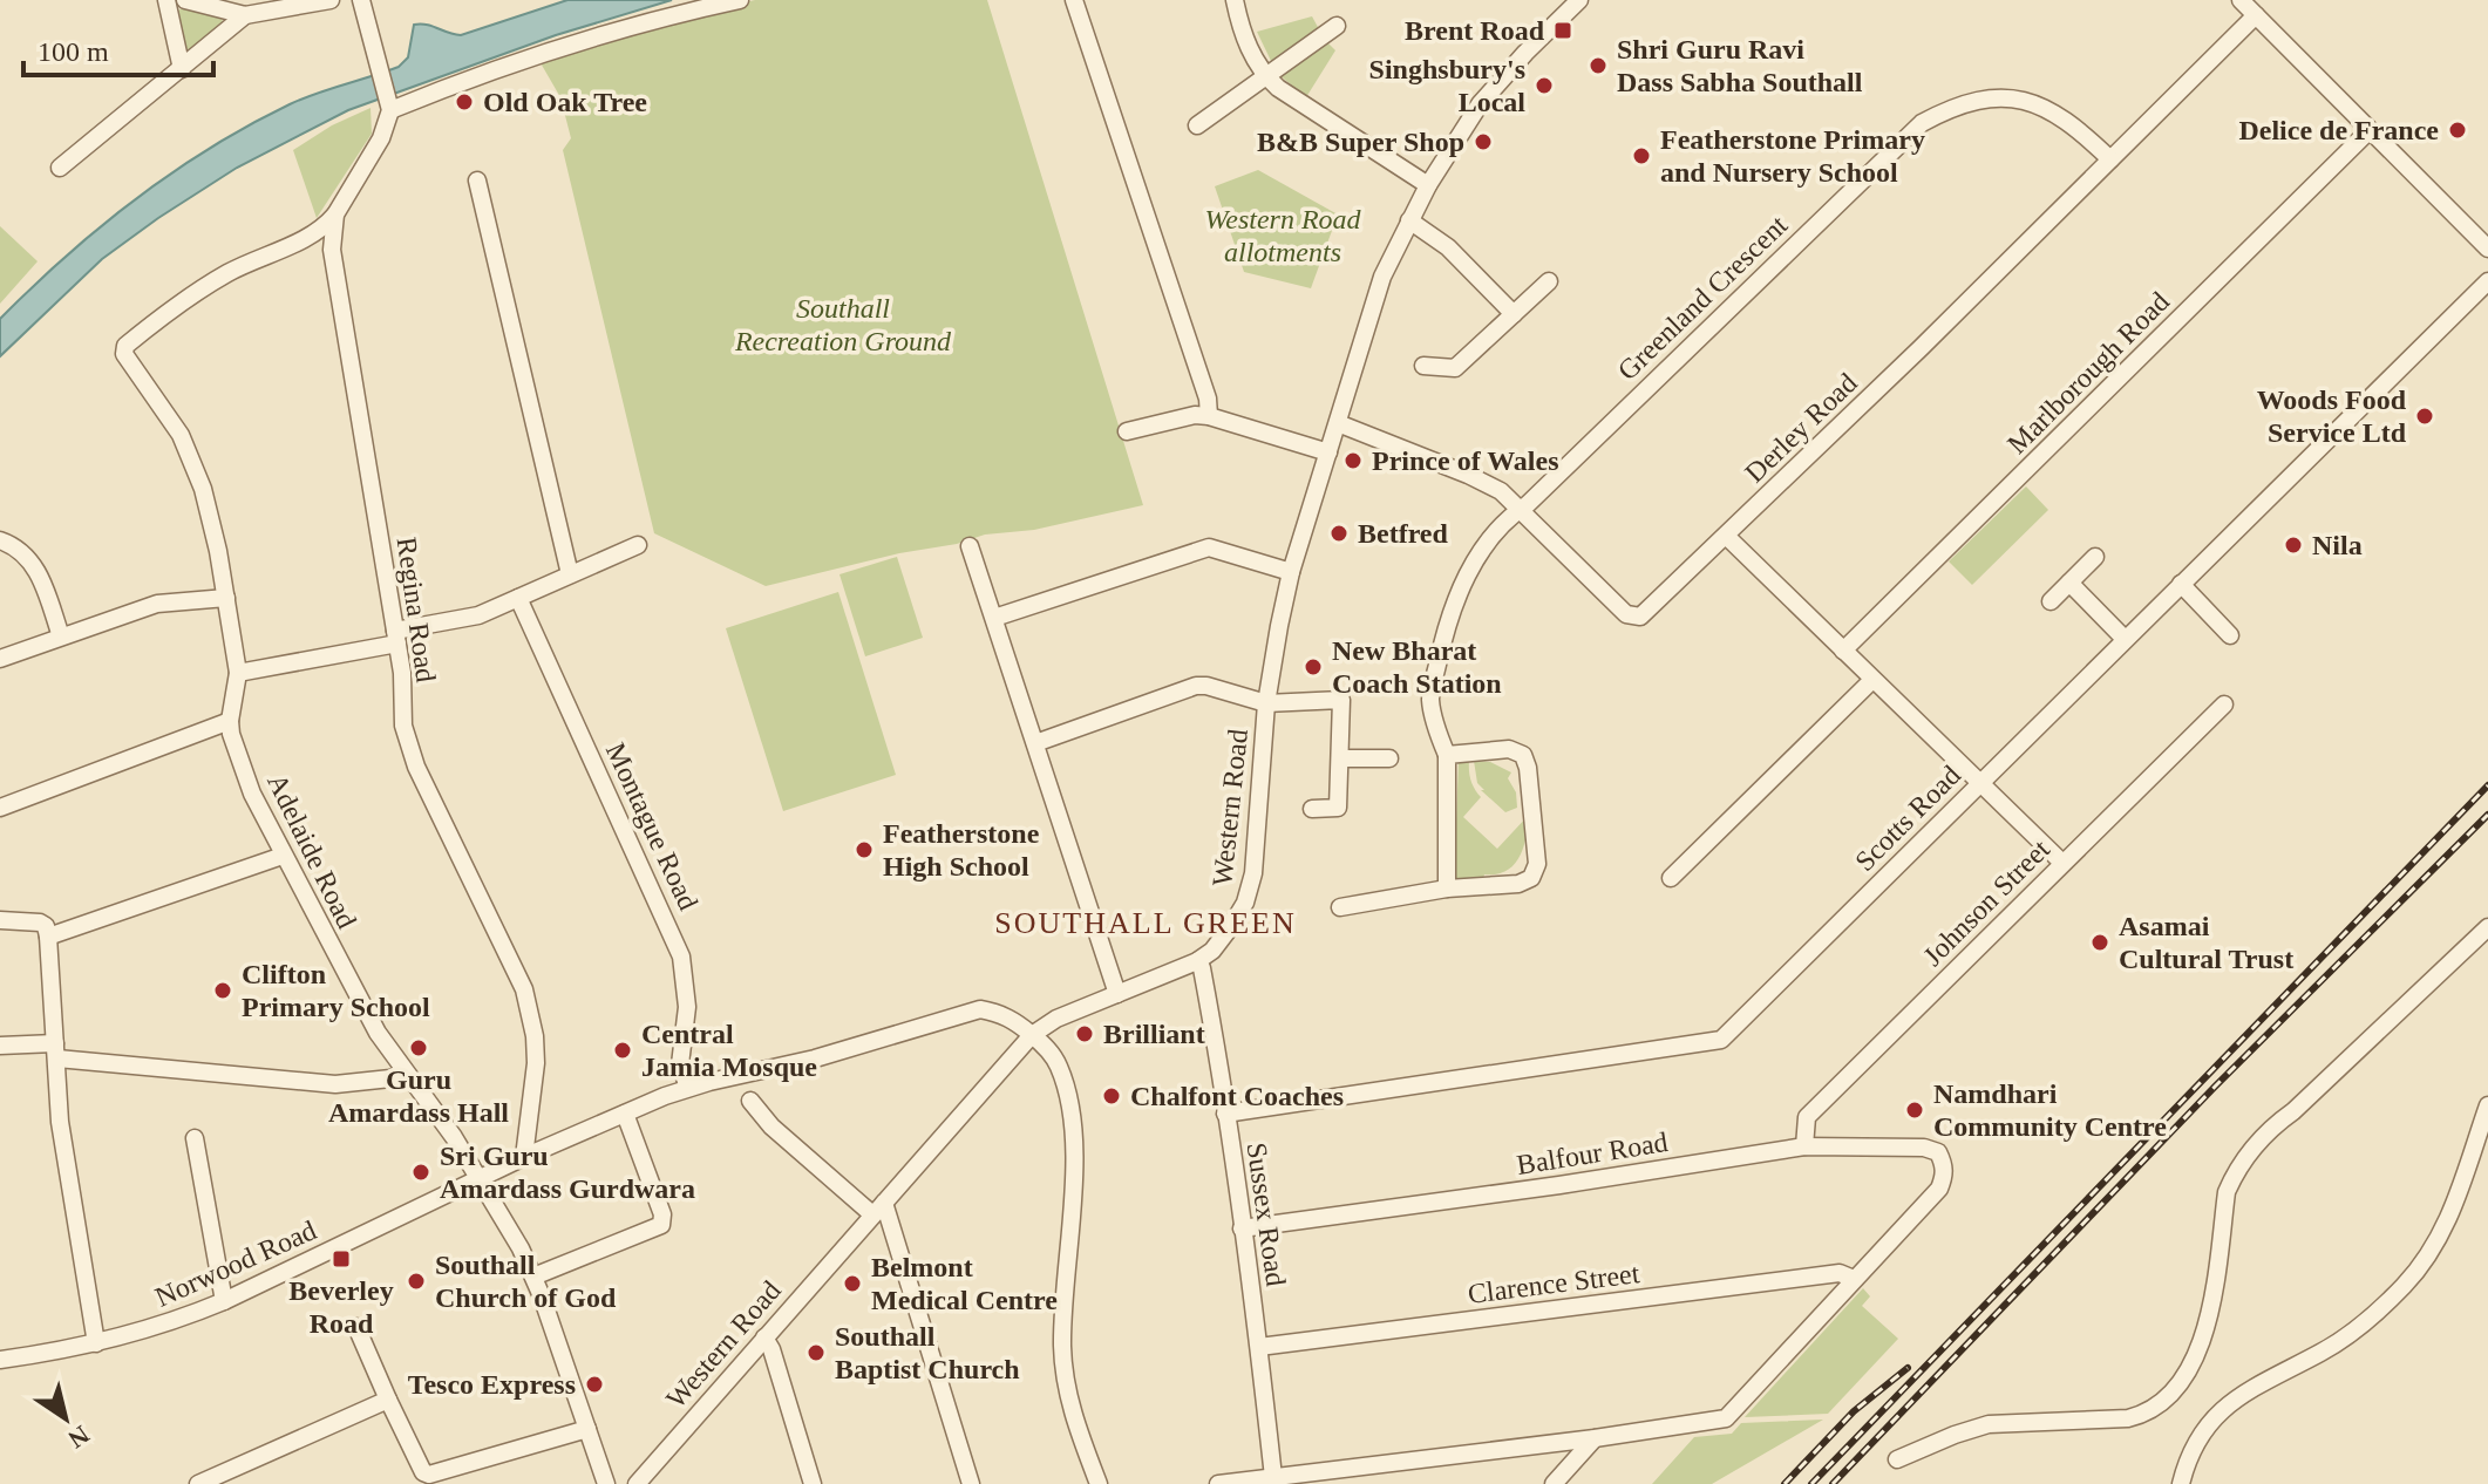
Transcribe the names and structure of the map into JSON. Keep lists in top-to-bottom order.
{
  "streets": {
    "street": [
      "Greenland Crescent",
      "Marlborough Road",
      "Derley Road",
      "Regina Road",
      "Western Road",
      "Scotts Road",
      "Montague Road",
      "Adelaide Road",
      "Johnson Street",
      "Balfour Road",
      "Sussex Road",
      "Norwood Road",
      "Clarence Street"
    ]
  },
  "crossings": [
    ["Greenland Crescent", "Derley Road"],
    ["Derley Road", "Western Road"],
    ["Regina Road", "Norwood Road"],
    ["Western Road", "Sussex Road"],
    ["Western Road", "Norwood Road"],
    ["Scotts Road", "Sussex Road"],
    ["Montague Road", "Norwood Road"],
    ["Adelaide Road", "Norwood Road"],
    ["Johnson Street", "Balfour Road"],
    ["Balfour Road", "Sussex Road"],
    ["Balfour Road", "Clarence Street"],
    ["Sussex Road", "Clarence Street"]
  ],
  "districts": ["SOUTHALL GREEN"],
  "parks": ["Western Road allotments", "Southall Recreation Ground"],
  "places": {
    "transit": ["Brent Road", "Beverley Road"],
    "other": [
      "Shri Guru Ravi Dass Sabha Southall",
      "Singhsbury's Local",
      "Old Oak Tree",
      "Delice de France",
      "B&B Super Shop",
      "Featherstone Primary and Nursery School",
      "Woods Food Service Ltd",
      "Prince of Wales",
      "Betfred",
      "Nila",
      "New Bharat Coach Station",
      "Featherstone High School",
      "Asamai Cultural Trust",
      "Clifton Primary School",
      "Brilliant",
      "Guru Amardass Hall",
      "Central Jamia Mosque",
      "Chalfont Coaches",
      "Namdhari Community Centre",
      "Sri Guru Amardass Gurdwara",
      "Southall Church of God",
      "Belmont Medical Centre",
      "Southall Baptist Church",
      "Tesco Express"
    ]
  },
  "scale_bar": "100 m",
  "north": "bottom right"
}
